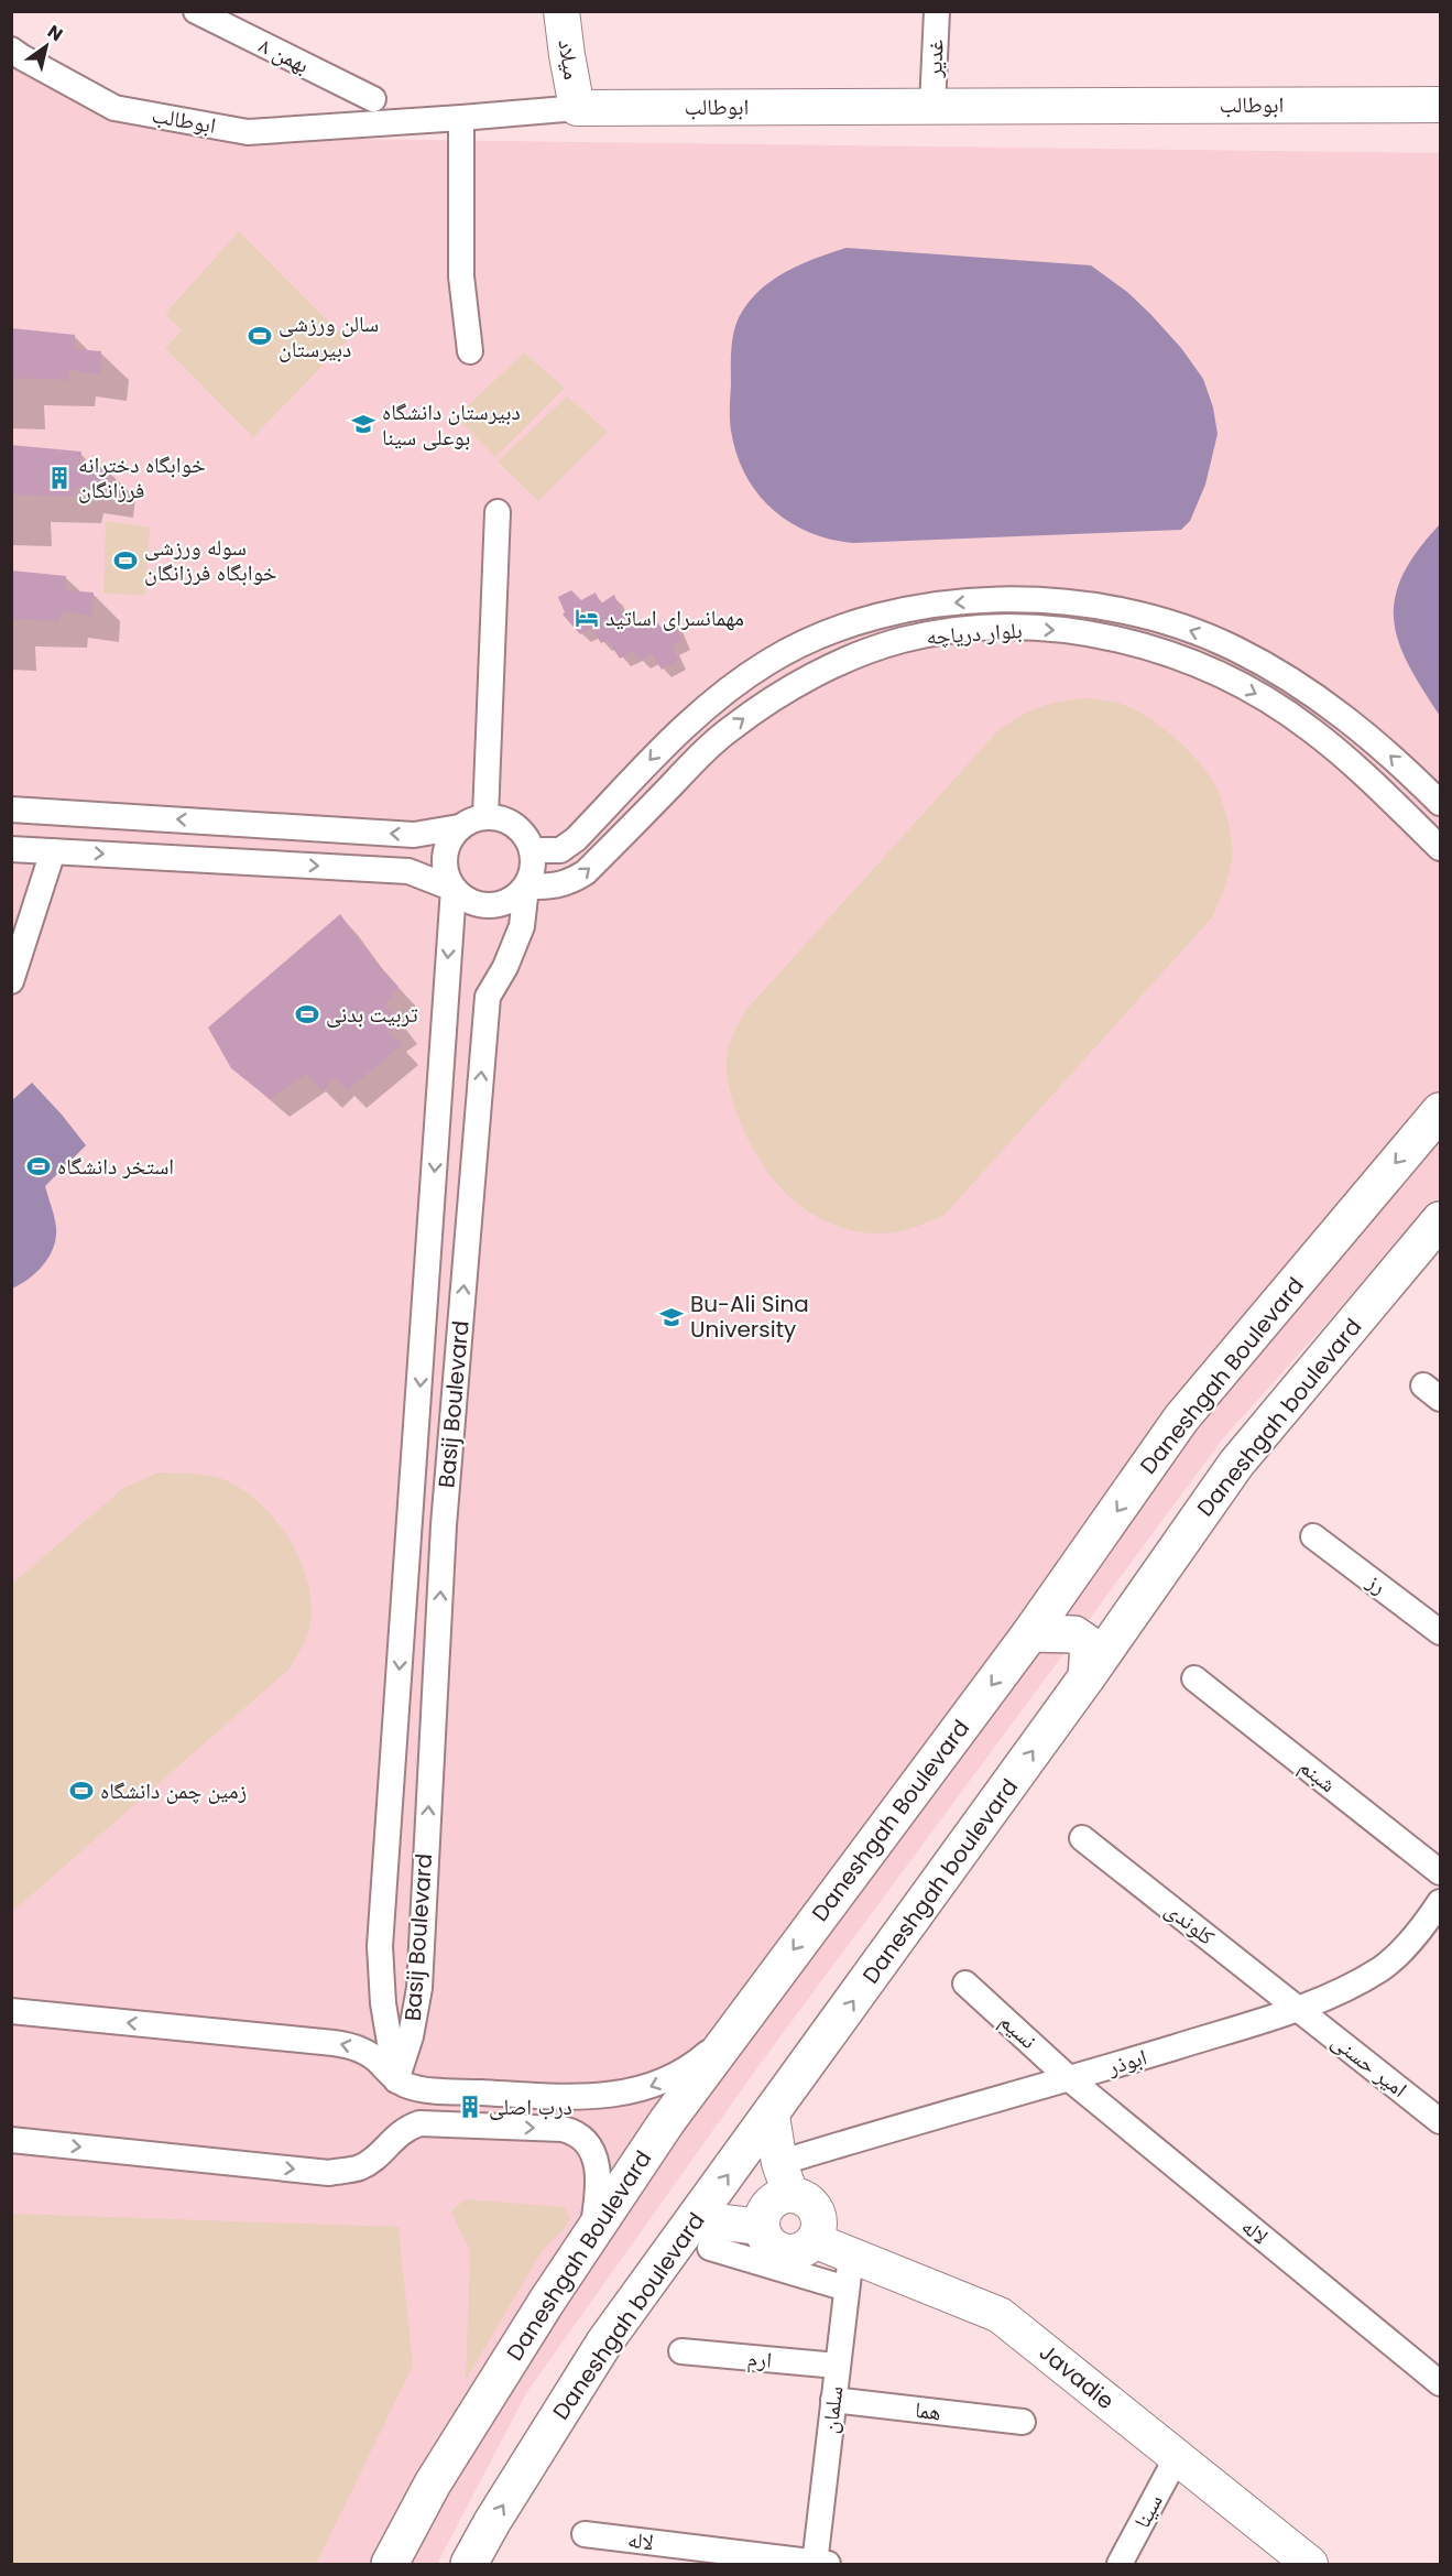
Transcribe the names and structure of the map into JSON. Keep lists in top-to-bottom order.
{
  "streets": {
    "highway": ["Daneshgah Boulevard", "Daneshgah boulevard"],
    "street": [
      "بهمن ۸",
      "غدیر",
      "میلاد",
      "ابوطالب",
      "بلوار دریاچه",
      "Basij Boulevard",
      "رز",
      "شبنم",
      "کلوندی",
      "نسیم",
      "ابوذر",
      "امیر حسنی",
      "لاله",
      "ارم",
      "Javadie",
      "سلمان",
      "هما",
      "سینا"
    ]
  },
  "crossings": [
    ["غدیر", "ابوطالب"],
    ["میلاد", "ابوطالب"],
    ["بلوار دریاچه", "Basij Boulevard"],
    ["کلوندی", "ابوذر"],
    ["کلوندی", "امیر حسنی"],
    ["نسیم", "ابوذر"],
    ["نسیم", "لاله"],
    ["ابوذر", "امیر حسنی"],
    ["ابوذر", "لاله"],
    ["لاله", "سلمان"],
    ["ارم", "سلمان"],
    ["Javadie", "سلمان"],
    ["Javadie", "سینا"],
    ["سلمان", "هما"]
  ],
  "one_way": ["Daneshgah Boulevard", "Daneshgah boulevard"],
  "places": {
    "sports": [
      "سالن ورزشی دبیرستان",
      "سوله ورزشی خوابگاه فرزانگان",
      "تربیت بدنی",
      "استخر دانشگاه",
      "زمین چمن دانشگاه"
    ],
    "school or university": ["دبیرستان دانشگاه بوعلی سینا", "Bu-Ali Sina University"],
    "building": ["خوابگاه دخترانه فرزانگان", "درب اصلی"],
    "hotel": ["مهمانسرای اساتید"]
  },
  "north": "top right"
}
